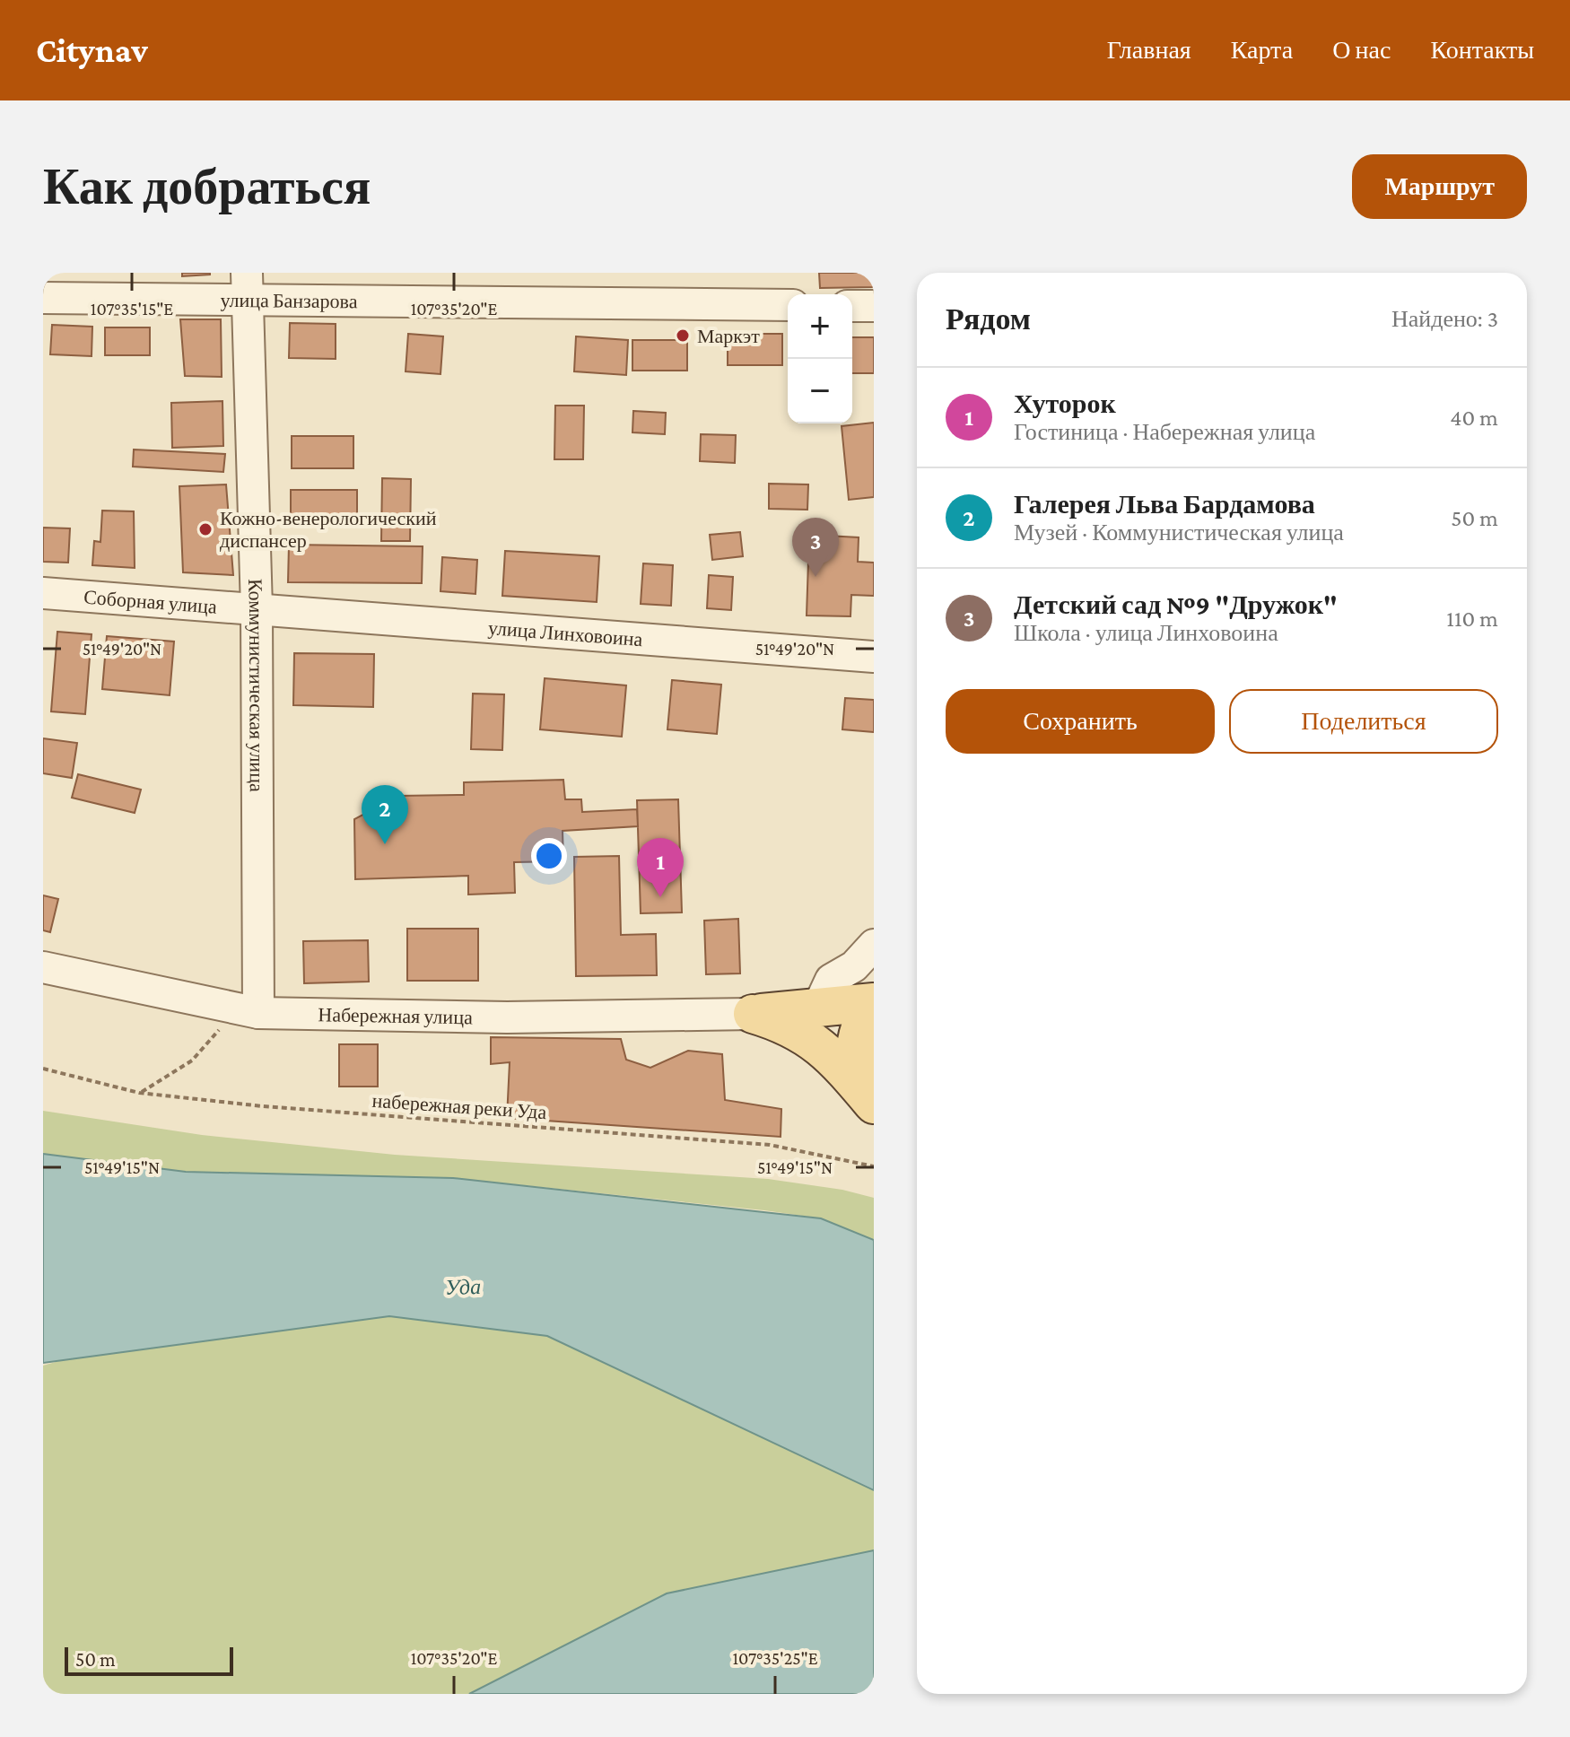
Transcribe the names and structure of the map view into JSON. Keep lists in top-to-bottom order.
{
  "streets": {
    "street": [
      "улица Банзарова",
      "Соборная улица",
      "улица Линховоина",
      "Коммунистическая улица",
      "Набережная улица"
    ],
    "path": ["набережная реки Уда"]
  },
  "crossings": [
    ["улица Банзарова", "Коммунистическая улица"],
    ["Соборная улица", "улица Линховоина"],
    ["Соборная улица", "Коммунистическая улица"],
    ["улица Линховоина", "Коммунистическая улица"],
    ["Коммунистическая улица", "Набережная улица"]
  ],
  "water": ["Уда"],
  "places": ["Маркэт", "Кожно-венерологический диспансер"],
  "scale_bar": "50 m",
  "page": {
    "header": "Citynav",
    "nav": [
      "Главная",
      "Карта",
      "О нас",
      "Контакты"
    ],
    "buttons": [
      "Маршрут",
      ["Сохранить", "Поделиться"]
    ],
    "title": "Как добраться",
    "heading": ["Рядом", "Найдено: 3"],
    "map_buttons": ["+", "−"],
    "list": [
      {
        "mark": "1",
        "name": "Хуторок",
        "note": "Гостиница · Набережная улица",
        "value": "40 m"
      },
      {
        "mark": "2",
        "name": "Галерея Льва Бардамова",
        "note": "Музей · Коммунистическая улица",
        "value": "50 m"
      },
      {
        "mark": "3",
        "name": "Детский сад №9 \"Дружок\"",
        "note": "Школа · улица Линховоина",
        "value": "110 m"
      }
    ],
    "pins": ["3", "2", "1"],
    "scale": "50 m"
  },
  "coordinates": [
    "107°35'15\"E",
    "107°35'20\"E",
    "51°49'20\"N",
    "51°49'15\"N",
    "107°35'25\"E"
  ]
}
